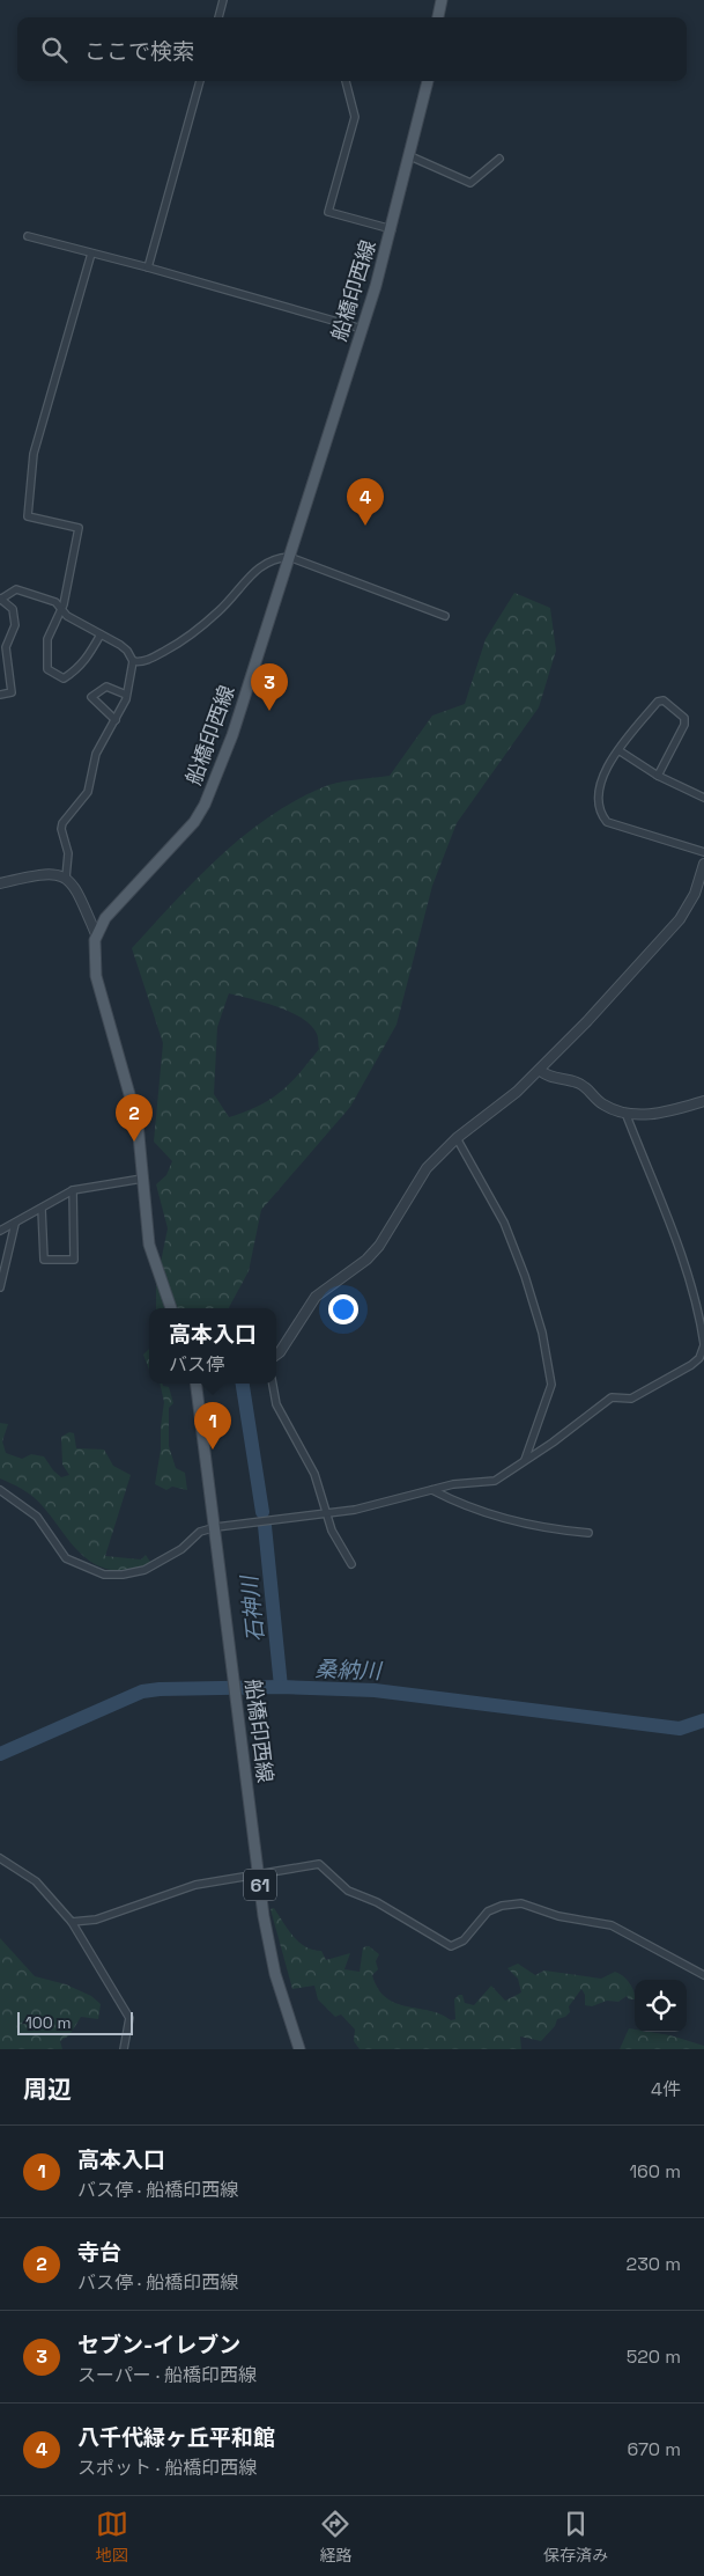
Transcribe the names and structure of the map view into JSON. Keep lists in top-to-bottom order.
{
  "streets": {
    "main road": ["船橋印西線", "61"]
  },
  "water": ["石神川", "桑納川"],
  "scale_bar": "100 m",
  "page": {
    "search": "ここで検索",
    "pins": [
      "4",
      "3",
      "2",
      "1"
    ],
    "popup": ["高本入口", "バス停"],
    "scale": "100 m",
    "heading": ["周辺", "4件"],
    "list": [
      {
        "mark": "1",
        "name": "高本入口",
        "note": "バス停 · 船橋印西線",
        "value": "160 m"
      },
      {
        "mark": "2",
        "name": "寺台",
        "note": "バス停 · 船橋印西線",
        "value": "230 m"
      },
      {
        "mark": "3",
        "name": "セブン-イレブン",
        "note": "スーパー · 船橋印西線",
        "value": "520 m"
      },
      {
        "mark": "4",
        "name": "八千代緑ヶ丘平和館",
        "note": "スポット · 船橋印西線",
        "value": "670 m"
      }
    ],
    "nav": ["地図", "経路", "保存済み"]
  }
}
